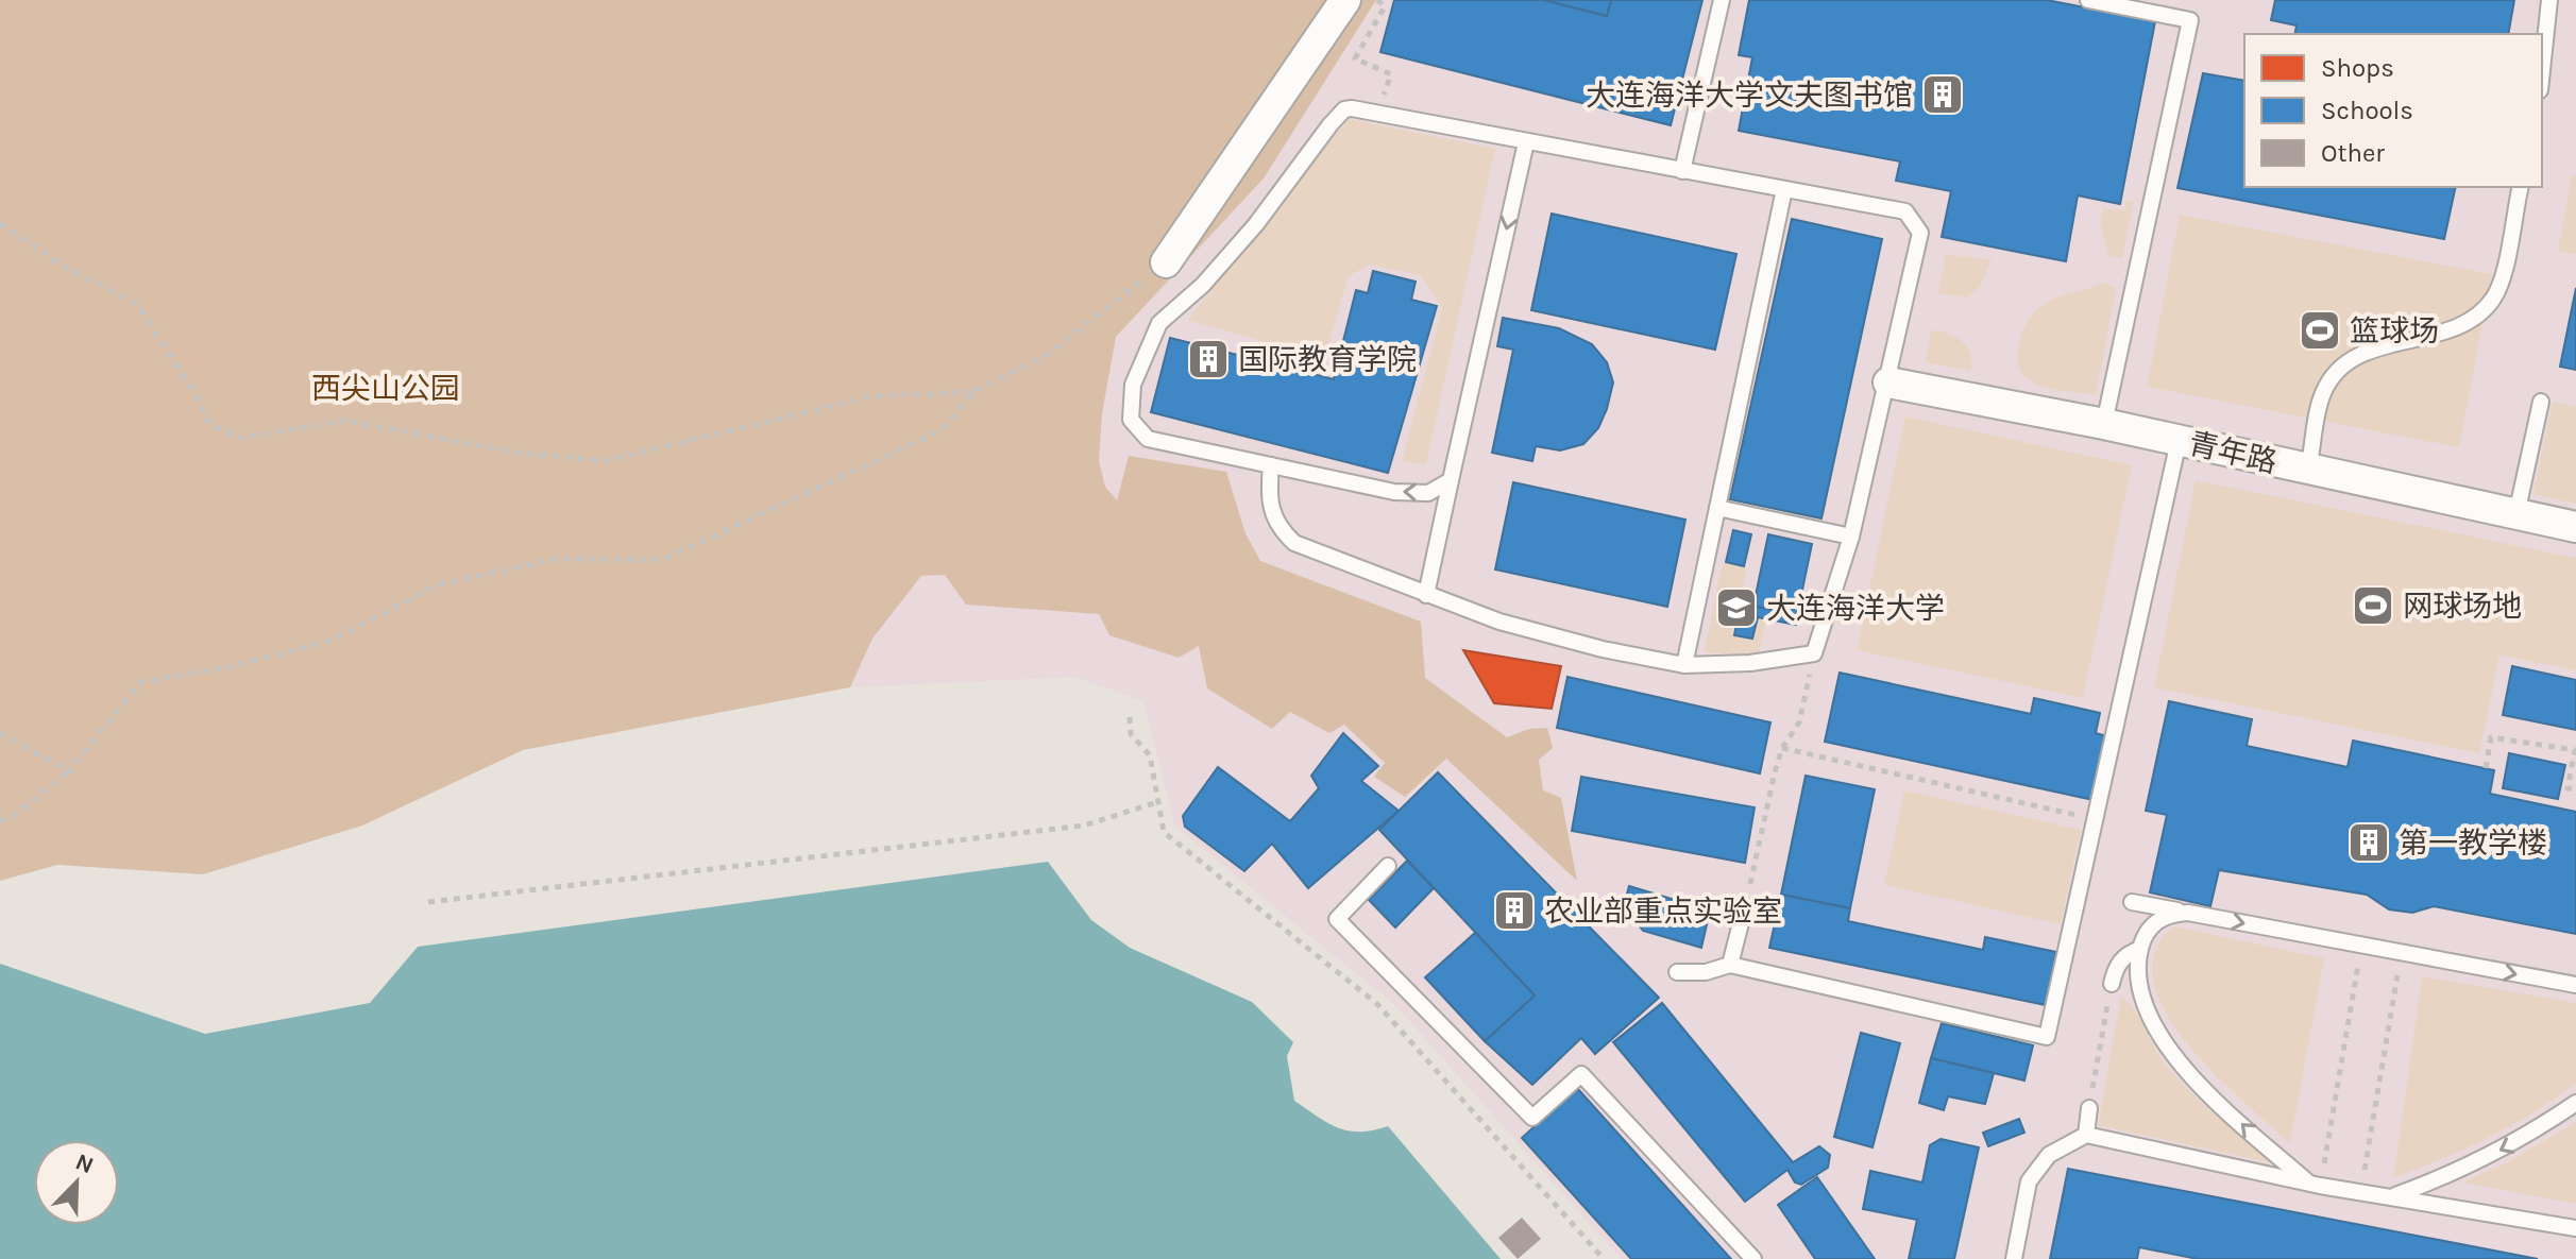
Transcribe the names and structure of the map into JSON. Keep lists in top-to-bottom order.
{
  "streets": {
    "street": ["青年路"]
  },
  "parks": ["西尖山公园"],
  "places": {
    "building": [
      "大连海洋大学文夫图书馆",
      "国际教育学院",
      "第一教学楼",
      "农业部重点实验室"
    ],
    "sports": ["篮球场", "网球场地"],
    "school or university": ["大连海洋大学"]
  },
  "legend": ["Shops", "Schools", "Other"],
  "north": "top right"
}
